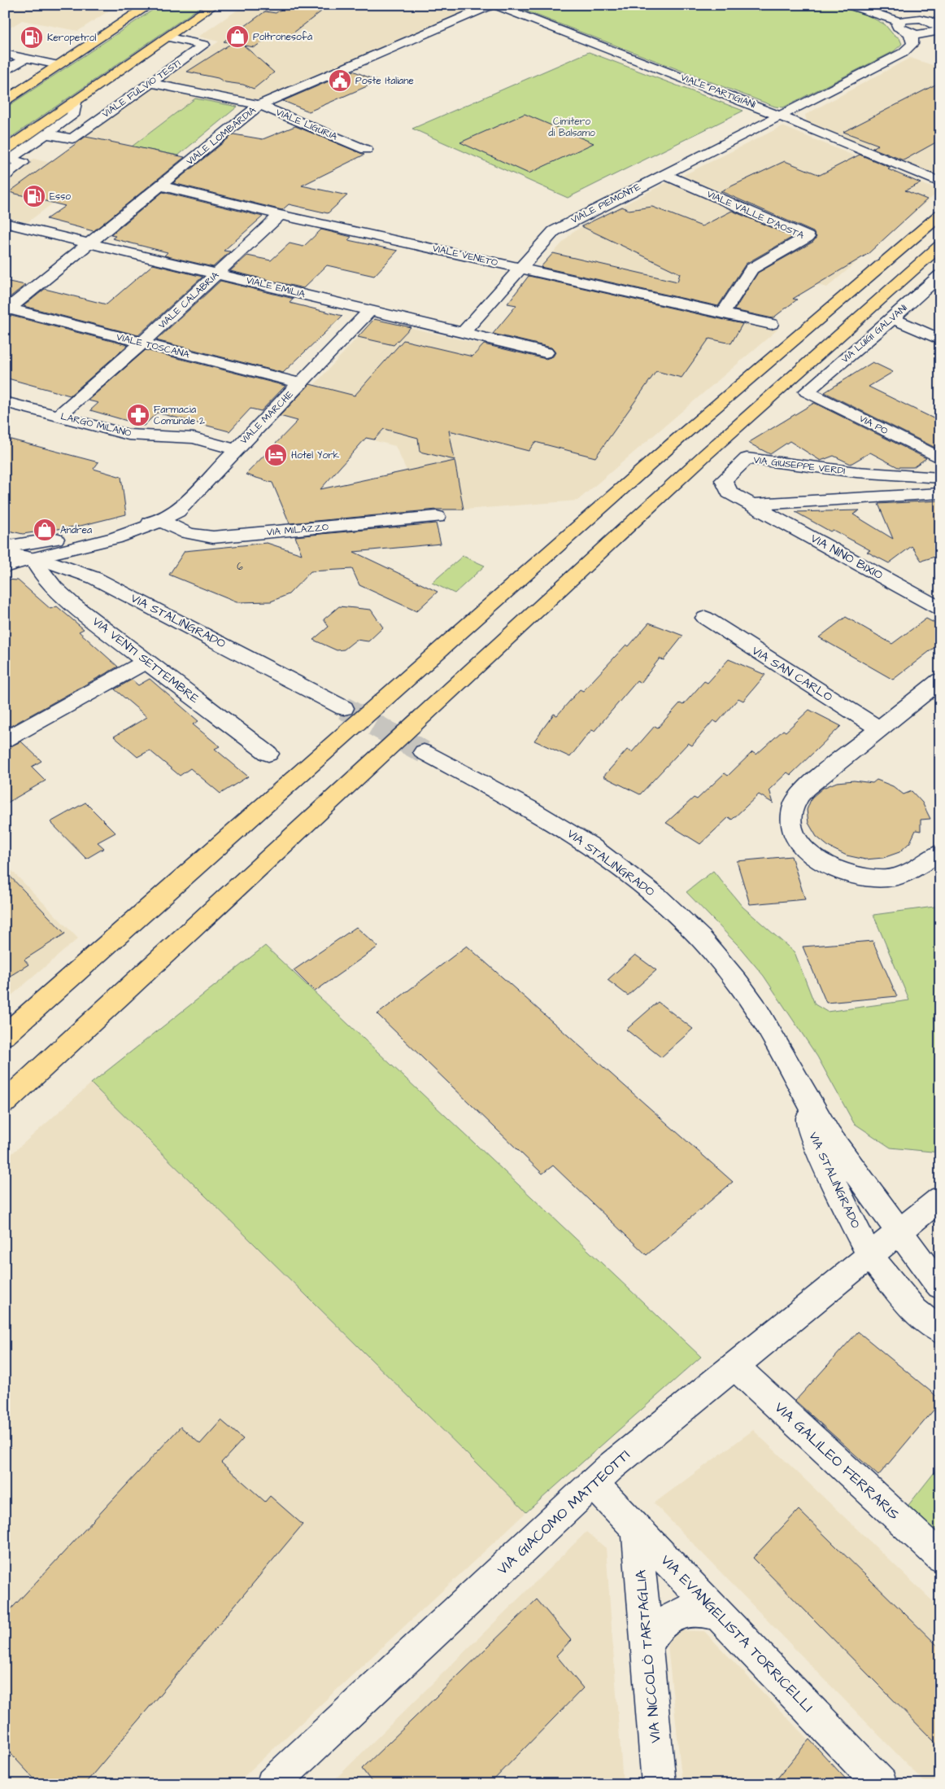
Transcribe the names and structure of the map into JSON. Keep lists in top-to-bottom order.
{
  "streets": {
    "street": [
      "VIALE FULVIO TESTI",
      "VIALE PARTIGIANI",
      "VIALE LIGURIA",
      "VIALE LOMBARDIA",
      "VIALE PIEMONTE",
      "VIALE VALLE D'AOSTA",
      "VIALE VENETO",
      "VIALE EMILIA",
      "VIALE CALABRIA",
      "VIA LUIGI GALVANI",
      "VIALE TOSCANA",
      "VIALE MARCHE",
      "LARGO MILANO",
      "VIA PO",
      "VIA GIUSEPPE VERDI",
      "VIA MILAZZO",
      "VIA NINO BIXIO",
      "VIA STALINGRADO",
      "VIA VENTI SETTEMBRE",
      "VIA SAN CARLO",
      "VIA GALILEO FERRARIS",
      "VIA GIACOMO MATTEOTTI",
      "VIA EVANGELISTA TORRICELLI",
      "VIA NICCOLÒ TARTAGLIA"
    ]
  },
  "crossings": [
    ["VIALE FULVIO TESTI", "VIALE LIGURIA"],
    ["VIALE PARTIGIANI", "VIALE LOMBARDIA"],
    ["VIALE PARTIGIANI", "VIALE PIEMONTE"],
    ["VIALE LIGURIA", "VIALE LOMBARDIA"],
    ["VIALE LOMBARDIA", "VIALE VENETO"],
    ["VIALE LOMBARDIA", "VIALE EMILIA"],
    ["VIALE LOMBARDIA", "VIALE TOSCANA"],
    ["VIALE PIEMONTE", "VIALE VALLE D'AOSTA"],
    ["VIALE PIEMONTE", "VIALE VENETO"],
    ["VIALE PIEMONTE", "VIALE EMILIA"],
    ["VIALE VALLE D'AOSTA", "VIALE VENETO"],
    ["VIALE VENETO", "VIALE CALABRIA"],
    ["VIALE EMILIA", "VIALE CALABRIA"],
    ["VIALE EMILIA", "VIALE MARCHE"],
    ["VIALE CALABRIA", "VIALE TOSCANA"],
    ["VIALE CALABRIA", "LARGO MILANO"],
    ["VIA LUIGI GALVANI", "VIA PO"],
    ["VIALE TOSCANA", "VIALE MARCHE"],
    ["VIALE MARCHE", "LARGO MILANO"],
    ["VIALE MARCHE", "VIA MILAZZO"],
    ["VIALE MARCHE", "VIA STALINGRADO"],
    ["VIALE MARCHE", "VIA VENTI SETTEMBRE"],
    ["VIA GIUSEPPE VERDI", "VIA NINO BIXIO"],
    ["VIA STALINGRADO", "VIA VENTI SETTEMBRE"],
    ["VIA STALINGRADO", "VIA GIACOMO MATTEOTTI"],
    ["VIA GALILEO FERRARIS", "VIA GIACOMO MATTEOTTI"],
    ["VIA GIACOMO MATTEOTTI", "VIA EVANGELISTA TORRICELLI"],
    ["VIA EVANGELISTA TORRICELLI", "VIA NICCOLÒ TARTAGLIA"]
  ],
  "parks": ["Cimitero di Balsamo"],
  "places": {
    "shop": ["Poltronesofà", "Andrea"],
    "fuel station": ["Keropetrol", "Esso"],
    "public building": ["Poste Italiane"],
    "pharmacy": ["Farmacia Comunale 2"],
    "hotel": ["Hotel York"]
  },
  "house_numbers": ["6"]
}
